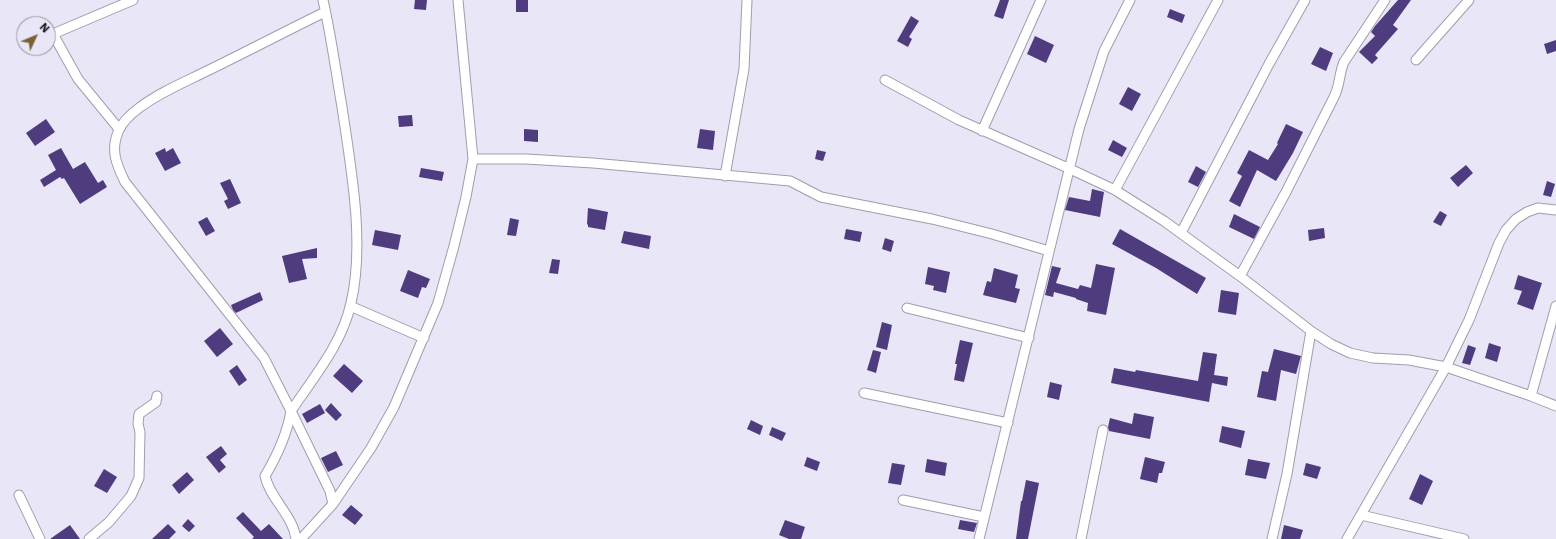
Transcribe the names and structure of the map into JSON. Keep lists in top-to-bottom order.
{
  "north": "top right"
}
